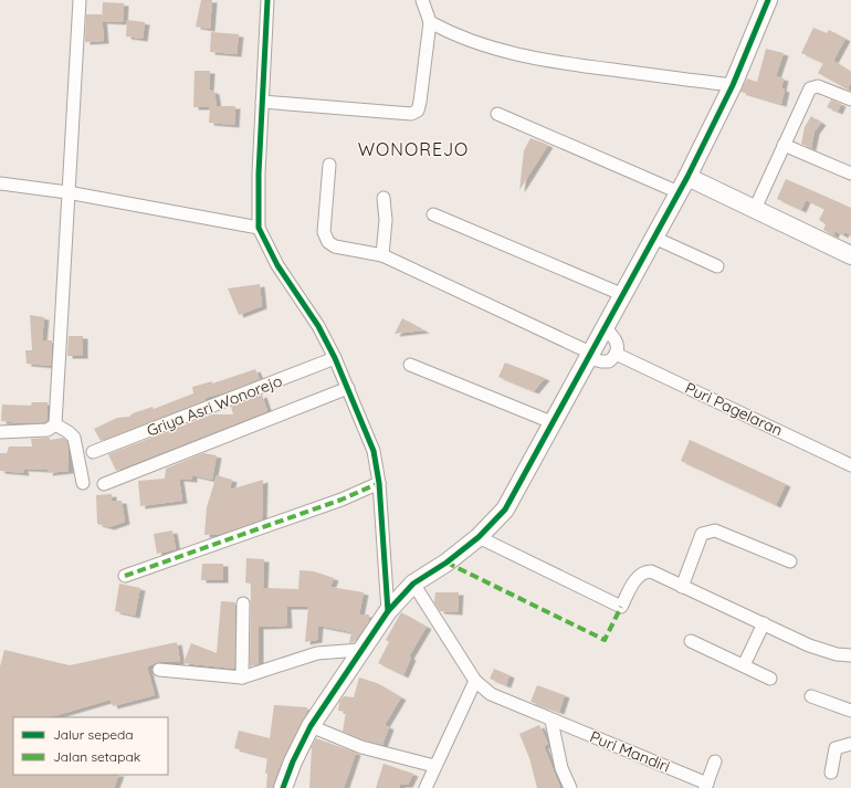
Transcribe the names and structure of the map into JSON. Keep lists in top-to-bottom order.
{
  "streets": {
    "street": ["Griya Asri Wonorejo", "Puri Pagelaran", "Puri Mandiri"]
  },
  "districts": ["WONOREJO"],
  "legend": ["Jalur sepeda", "Jalan setapak"]
}
